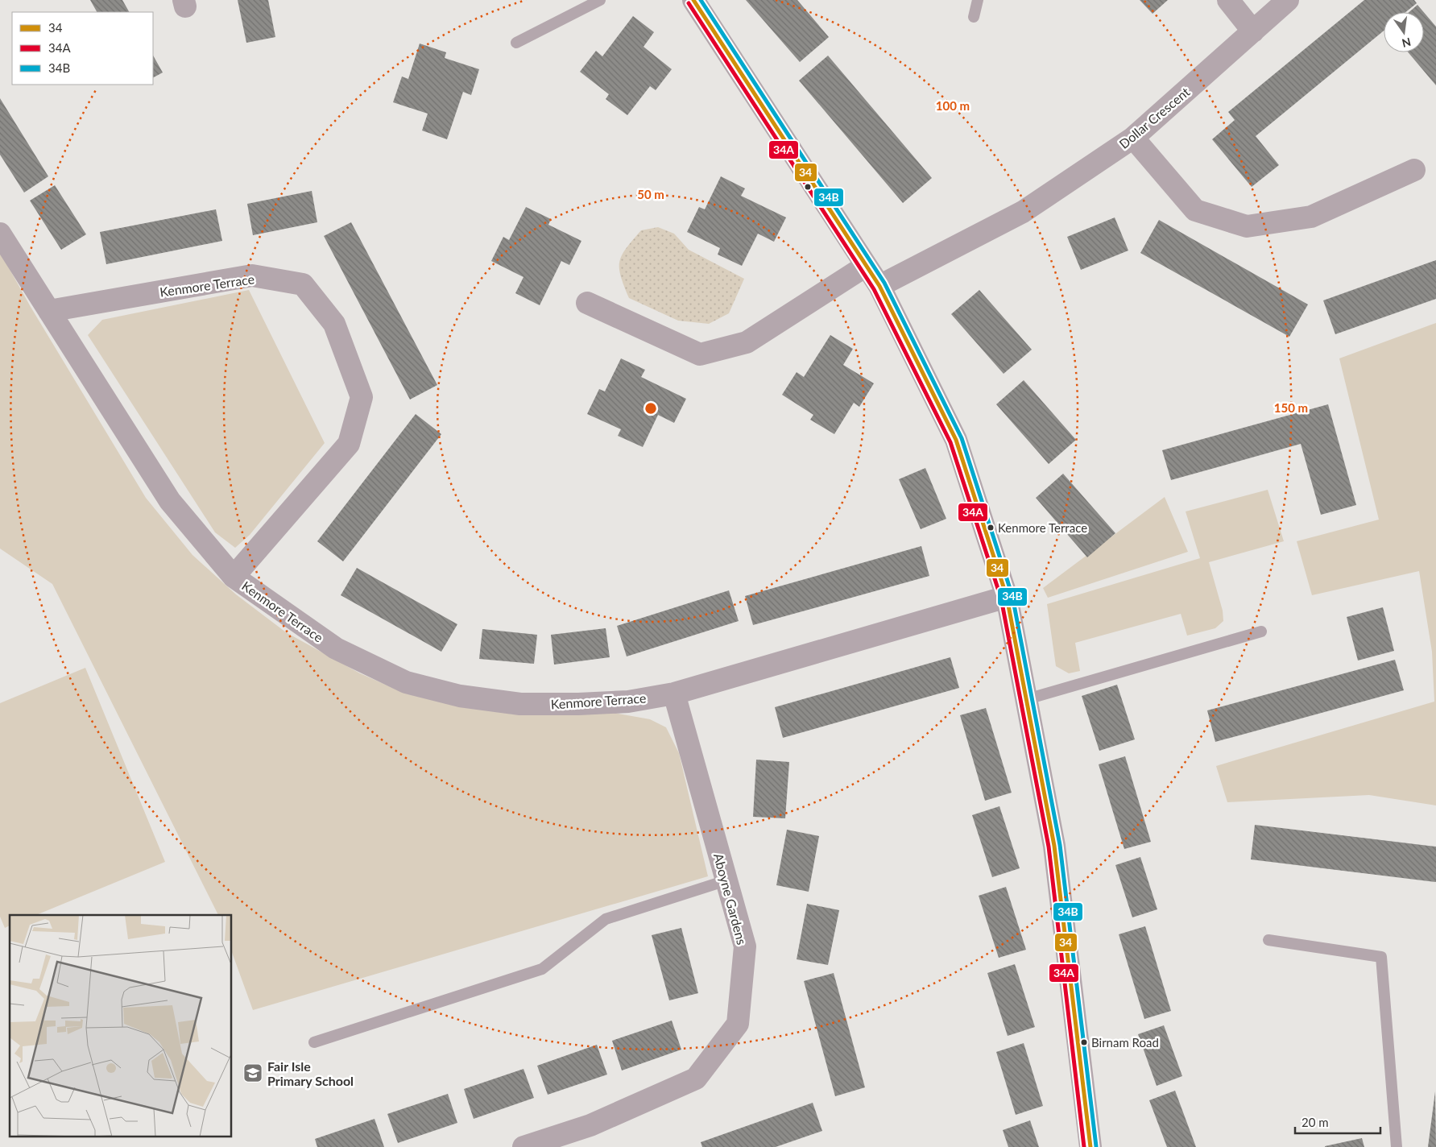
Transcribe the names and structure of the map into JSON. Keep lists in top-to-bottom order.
{
  "streets": {
    "street": ["Dollar Crescent", "Kenmore Terrace", "Aboyne Gardens"]
  },
  "crossings": [
    ["Kenmore Terrace", "Aboyne Gardens"]
  ],
  "places": {
    "other": ["Kenmore Terrace", "Birnam Road"],
    "school or university": ["Fair Isle Primary School"]
  },
  "lines": ["transit line 34", "transit line 34B", "transit line 34A"],
  "legend": ["34", "34A", "34B"],
  "scale_bar": "20 m",
  "north": "bottom",
  "rings": ["100 m", "50 m", "150 m"]
}
